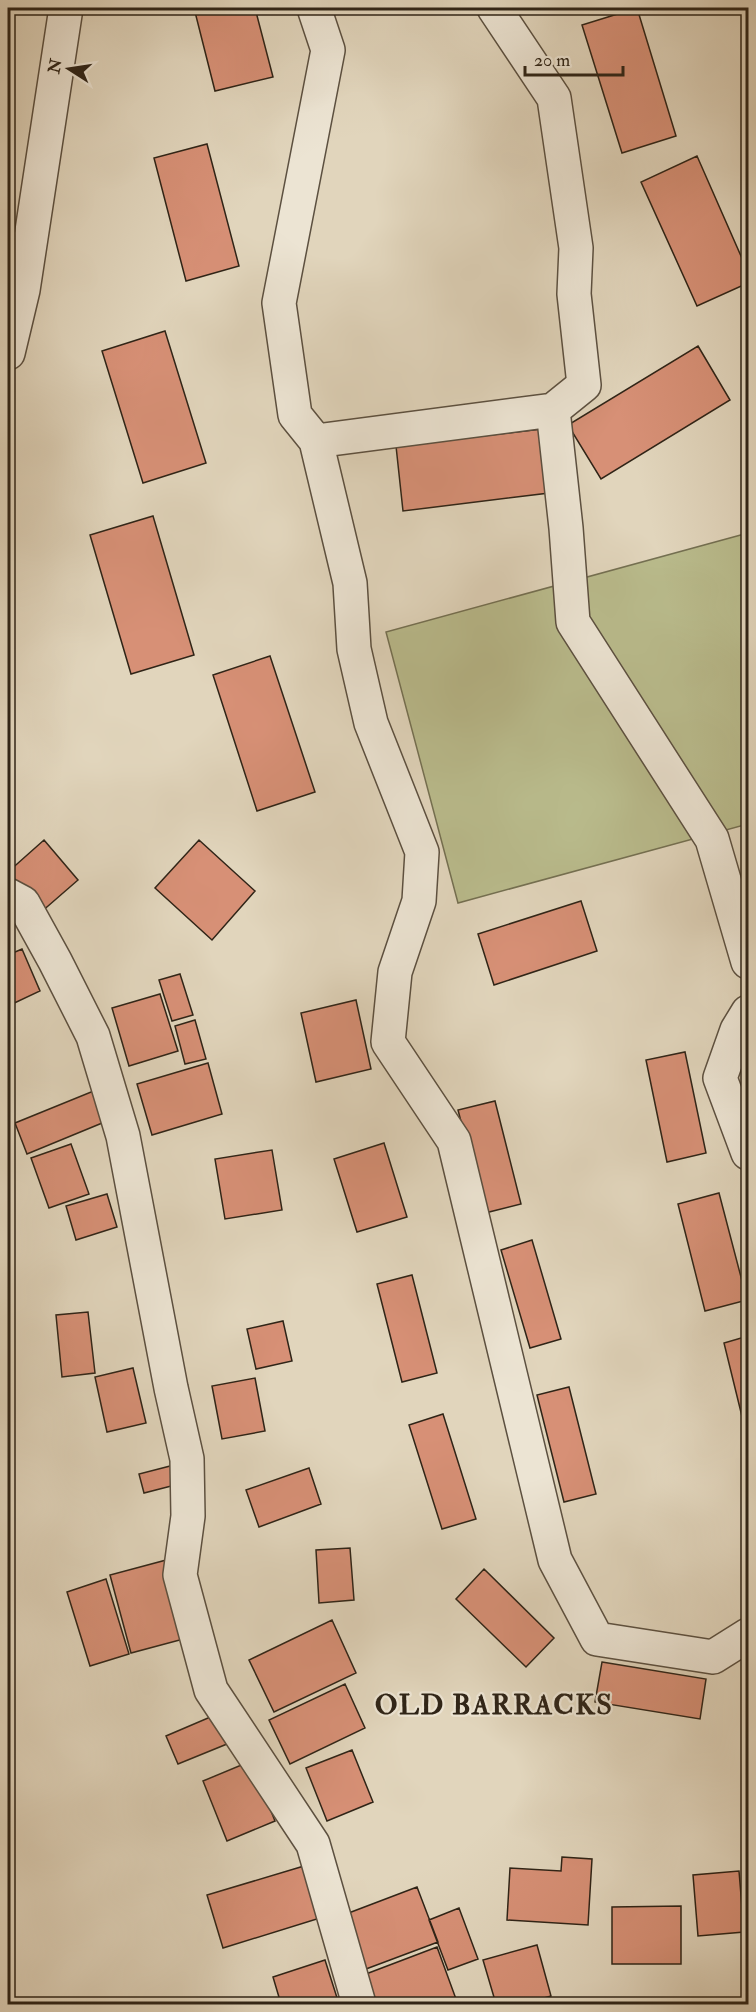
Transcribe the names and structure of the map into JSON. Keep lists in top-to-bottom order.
{
  "districts": ["OLD BARRACKS"],
  "scale_bar": "20 m",
  "north": "left"
}
